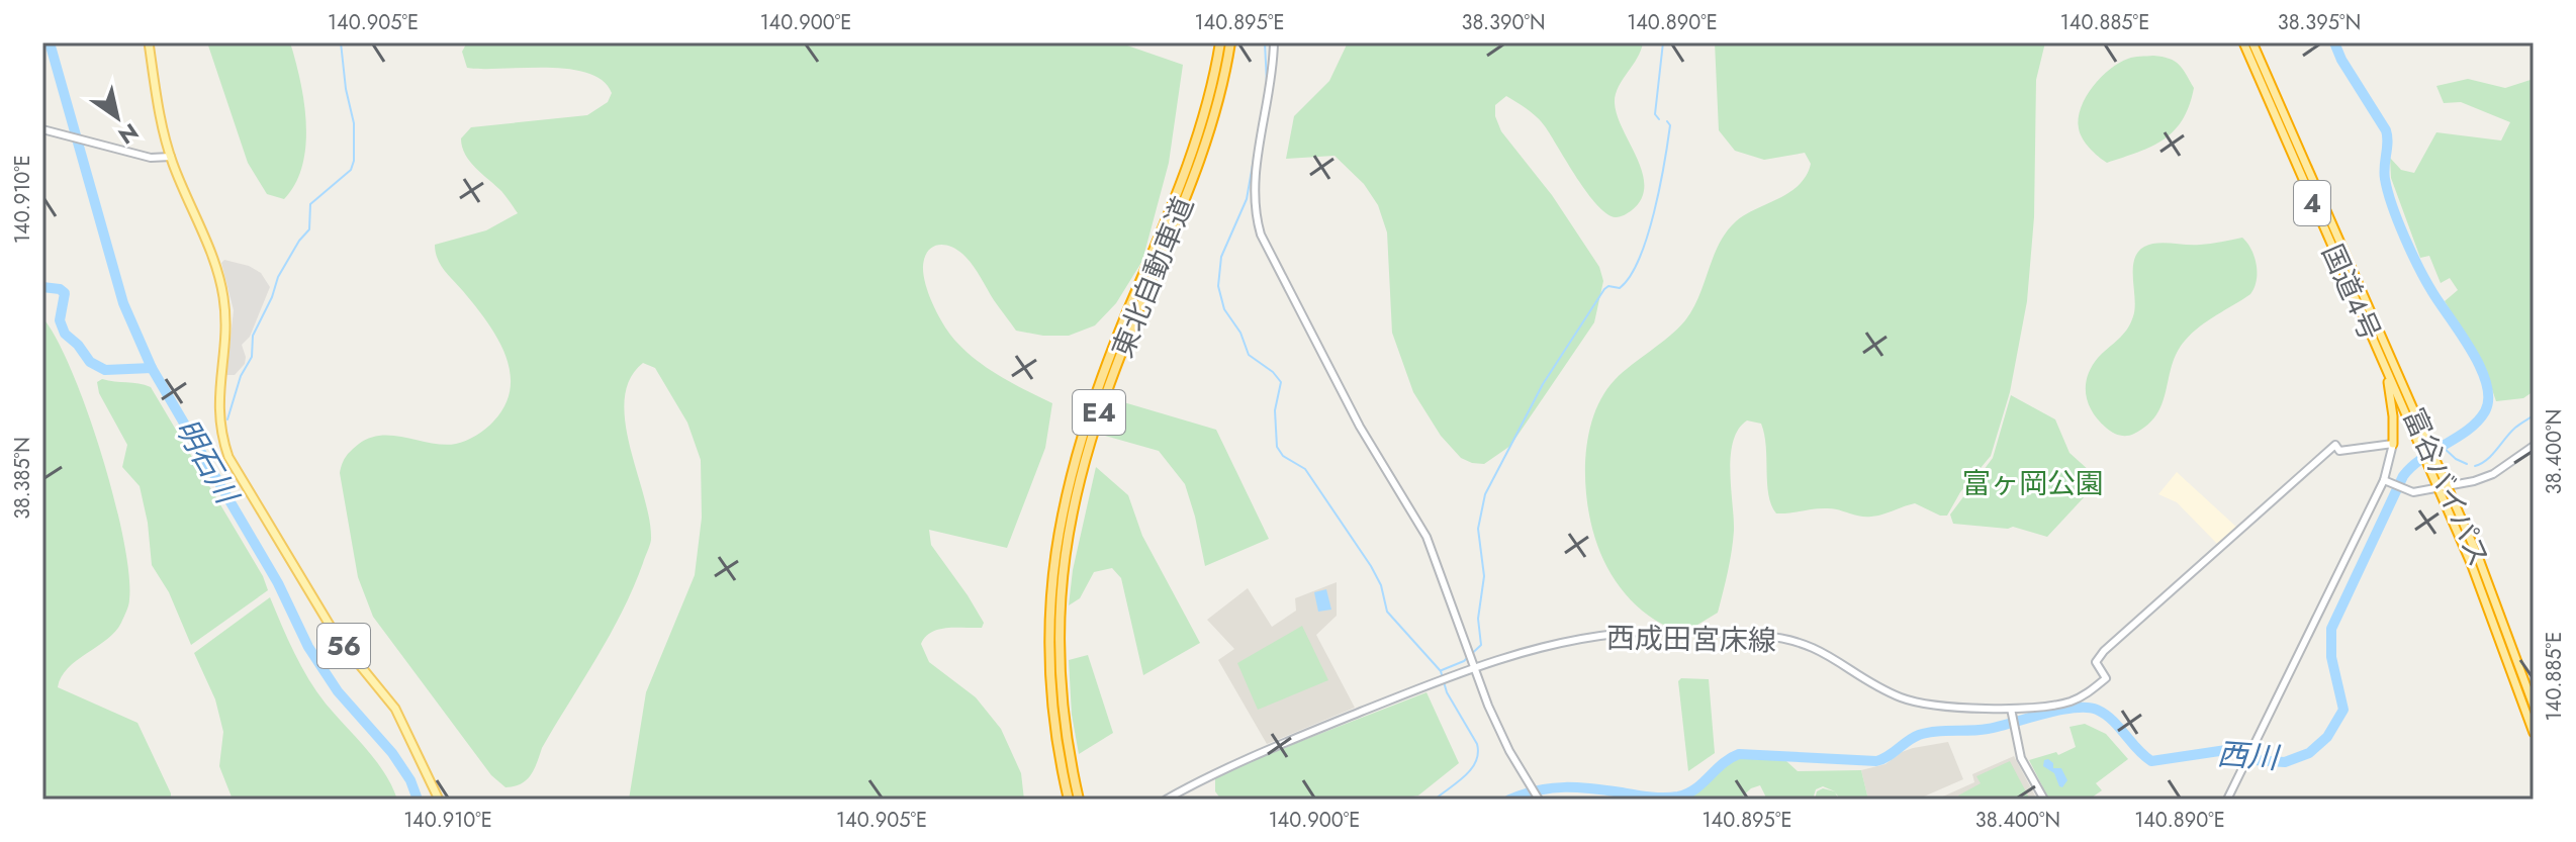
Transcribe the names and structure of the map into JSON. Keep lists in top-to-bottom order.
{
  "streets": {
    "highway": [
      "4",
      "東北自動車道",
      "国道4号",
      "E4",
      "富谷バイパス"
    ],
    "main road": ["西成田宮床線", "56"]
  },
  "crossings": [
    ["国道4号", "富谷バイパス"]
  ],
  "water": ["明石川", "西川"],
  "parks": ["富ヶ岡公園"],
  "north": "bottom right",
  "coordinates": [
    "140.905°E",
    "140.900°E",
    "140.895°E",
    "38.390°N",
    "140.890°E",
    "140.885°E",
    "38.395°N",
    "140.910°E",
    "38.400°N",
    "38.385°N"
  ]
}
